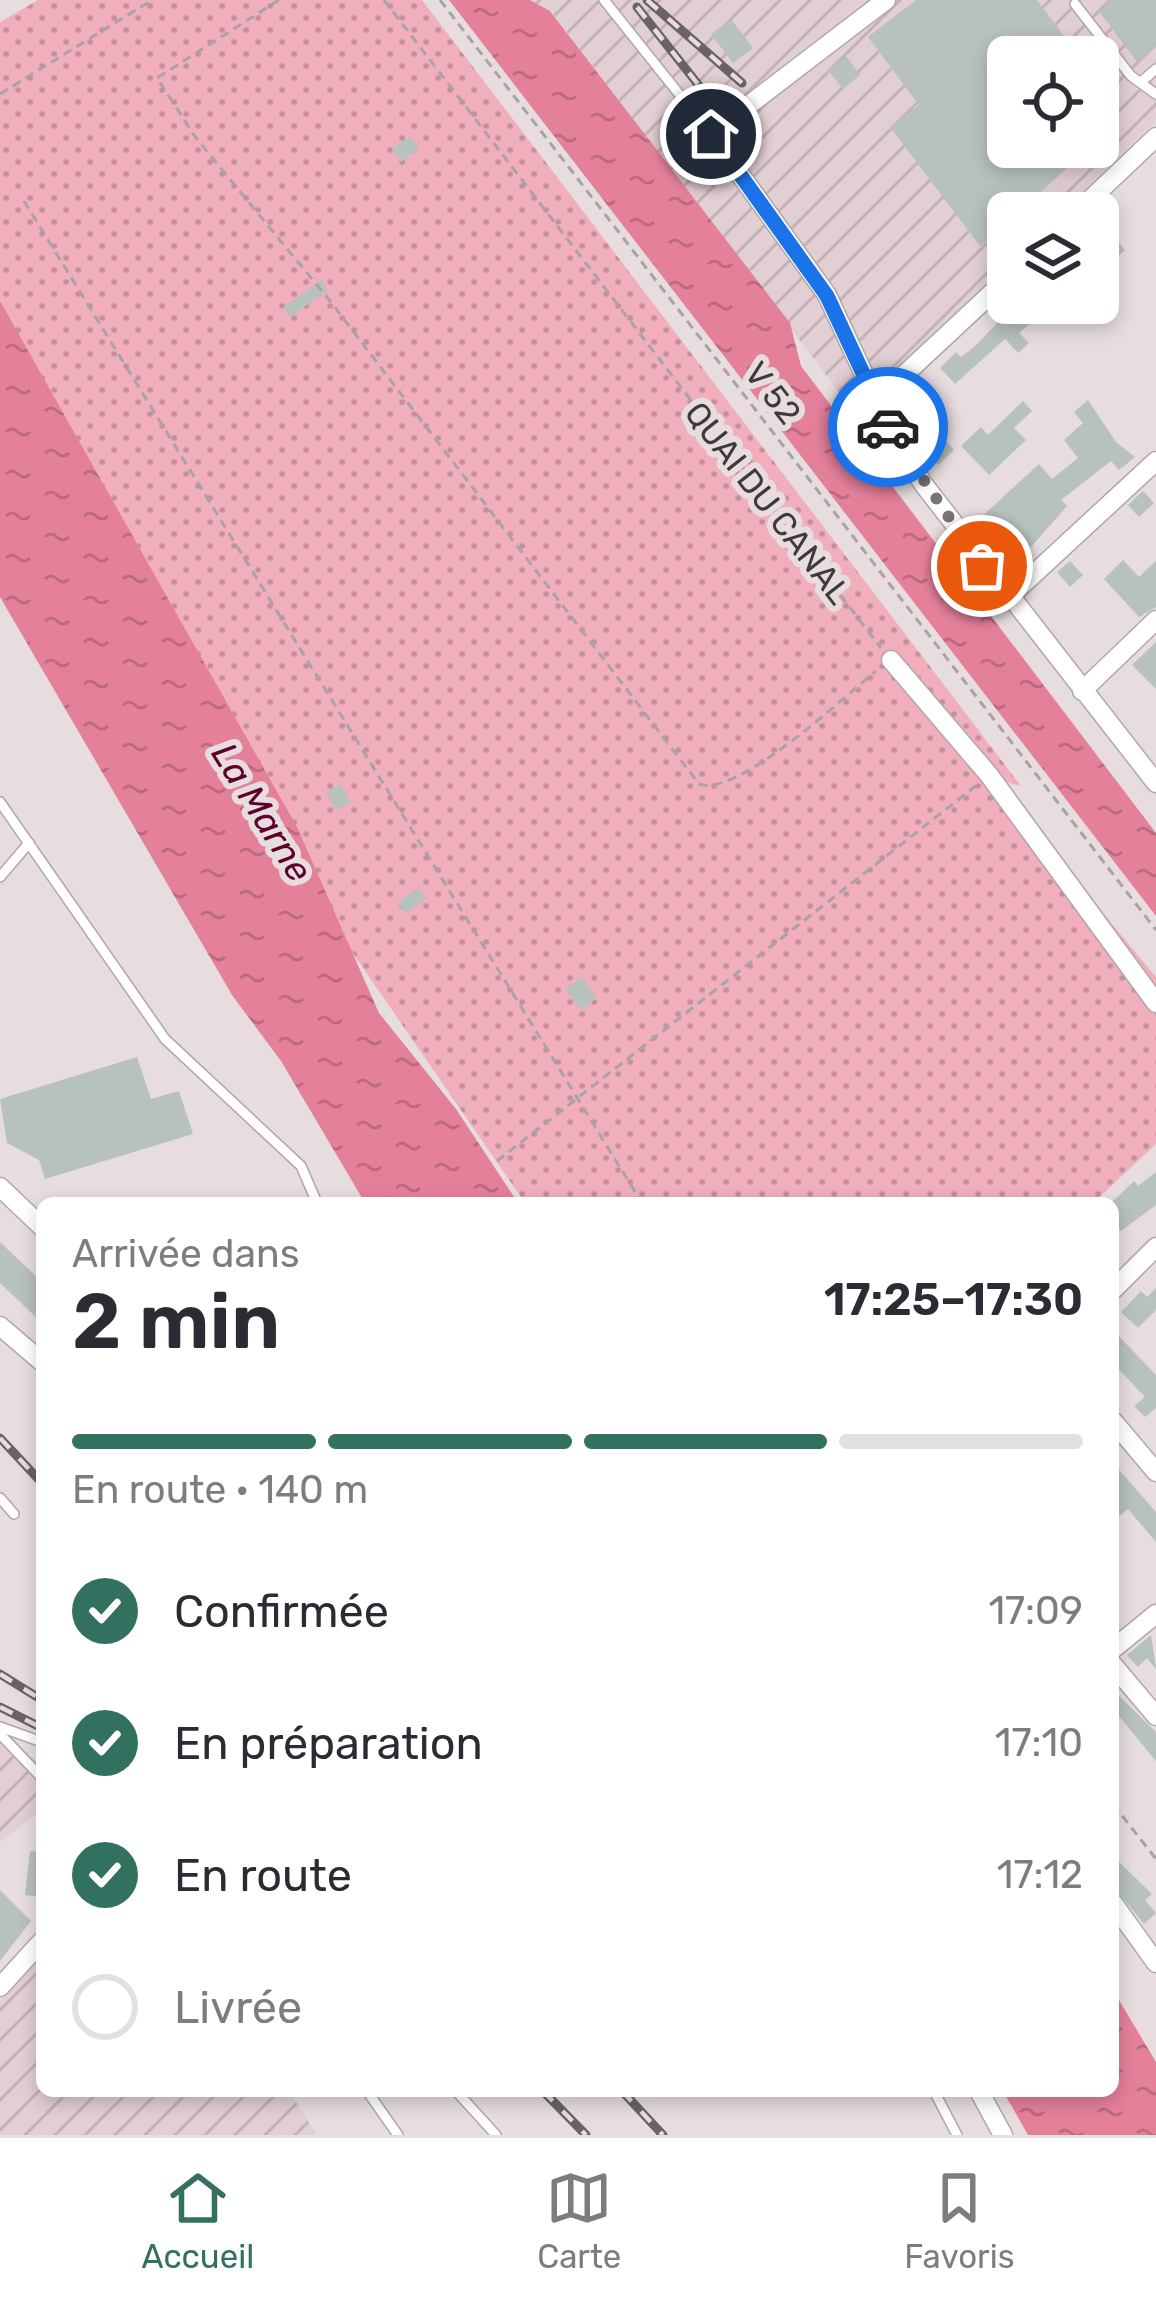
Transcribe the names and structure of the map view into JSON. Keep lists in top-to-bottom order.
{
  "streets": {
    "path": ["V 52", "QUAI DU CANAL"]
  },
  "water": ["La Marne"],
  "page": {
    "heading": ["2 min", "Arrivée dans", "17:25–17:30"],
    "bar": "En route · 140 m",
    "list": [
      ["Confirmée", "17:09"],
      ["En préparation", "17:10"],
      ["En route", "17:12"],
      "Livrée"
    ],
    "tabs": ["Accueil", "Carte", "Favoris"]
  }
}
